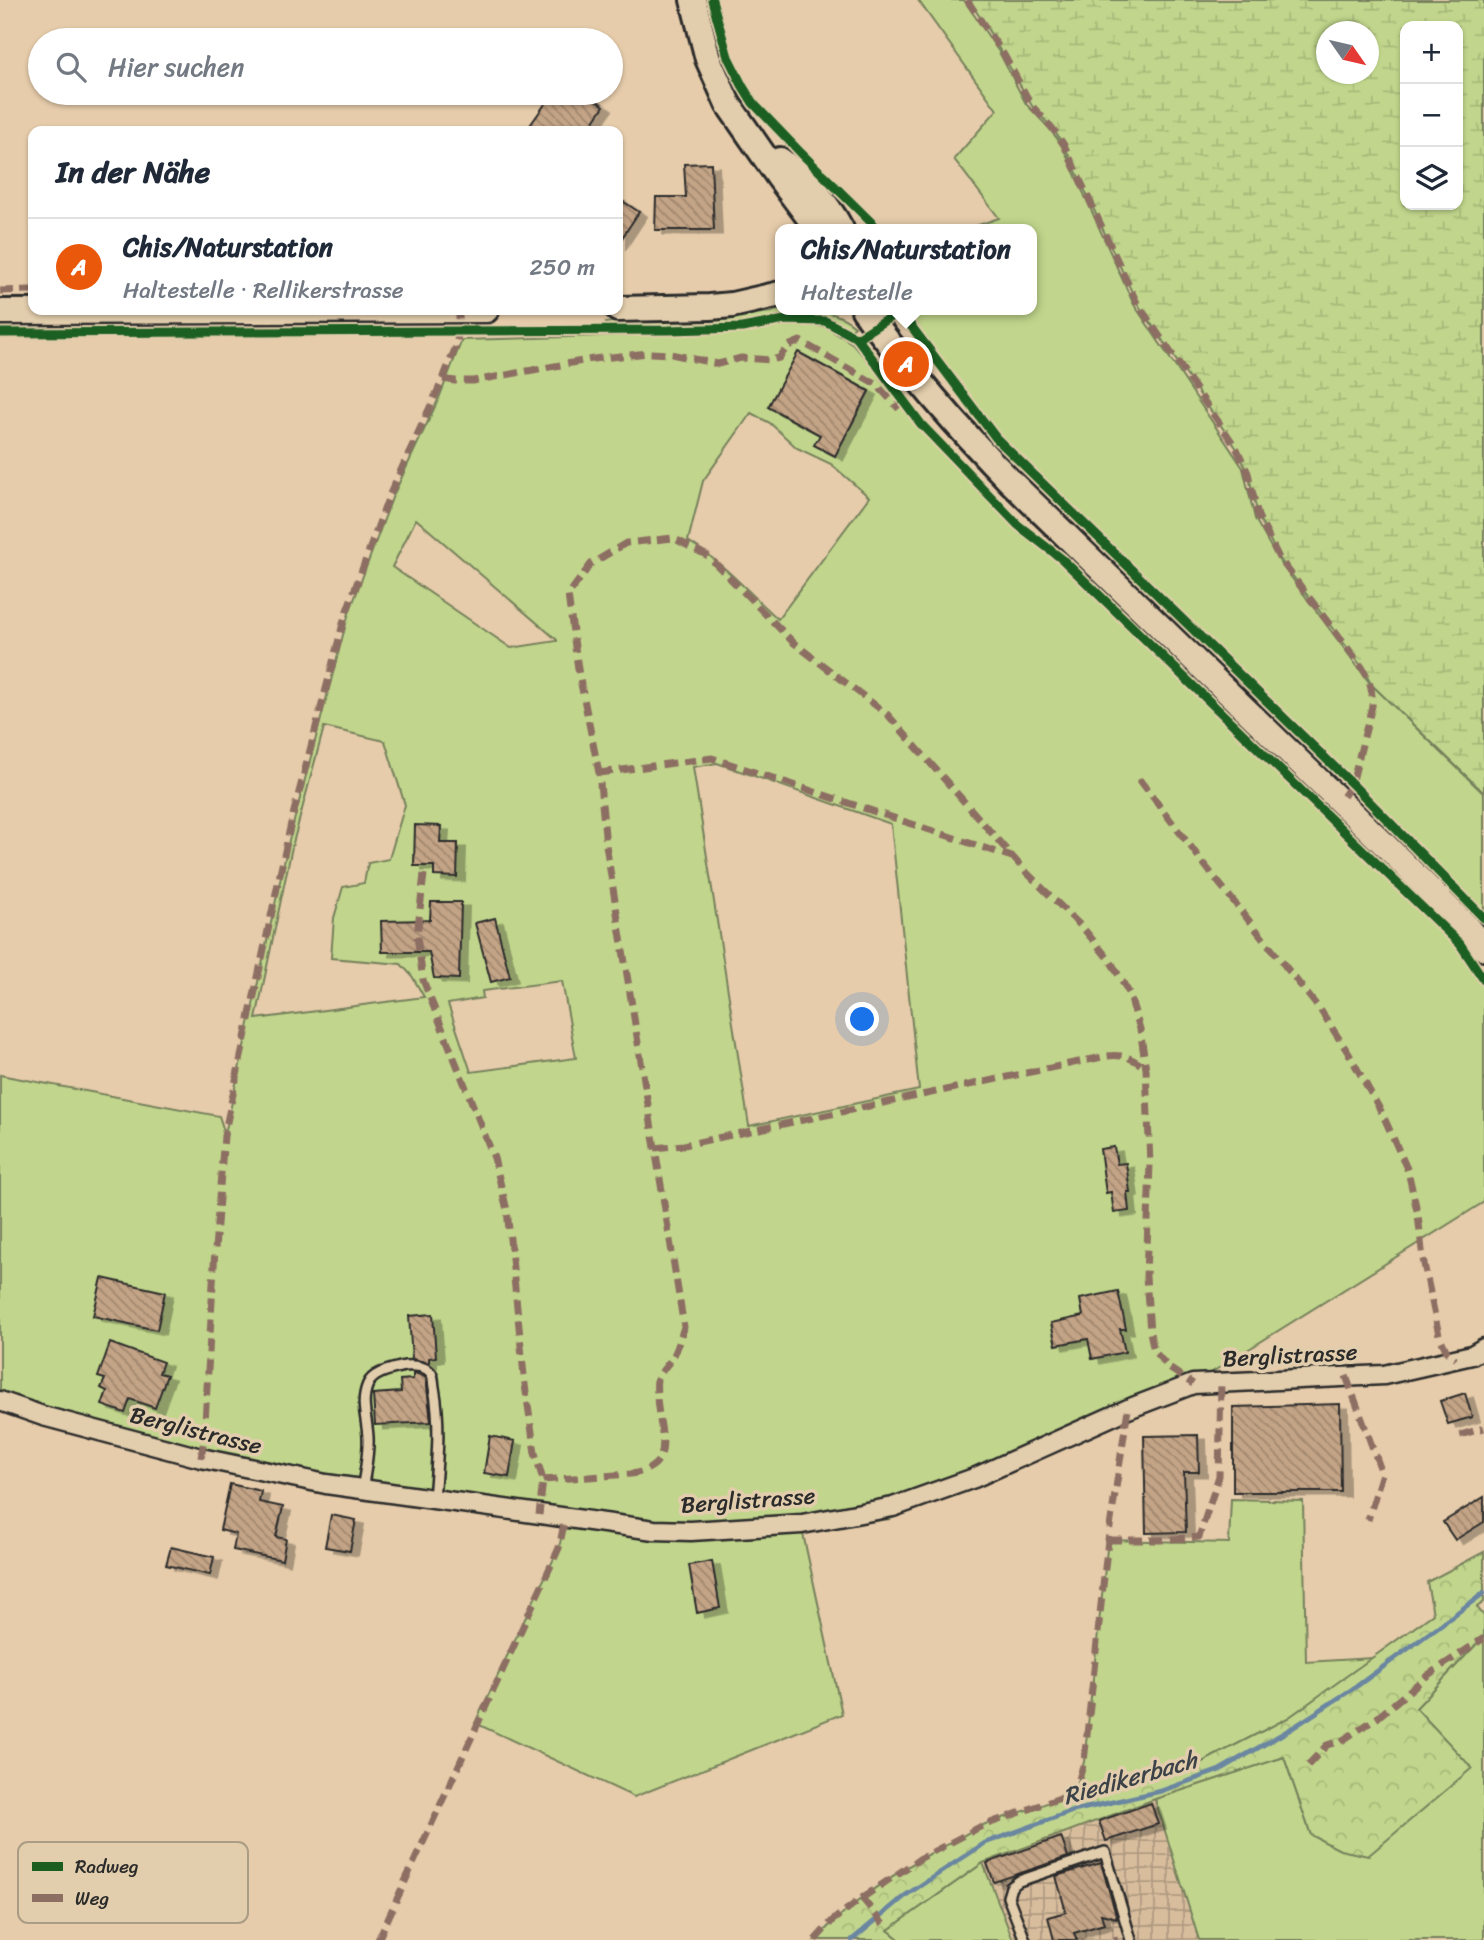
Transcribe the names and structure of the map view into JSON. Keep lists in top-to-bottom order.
{
  "streets": {
    "street": ["Berglistrasse"]
  },
  "water": ["Riedikerbach"],
  "legend": ["Radweg", "Weg"],
  "north": "bottom right",
  "page": {
    "map_buttons": ["+", "−"],
    "search": "Hier suchen",
    "heading": "In der Nähe",
    "list": [
      {
        "mark": "A",
        "name": "Chis/Naturstation",
        "note": "Haltestelle · Rellikerstrasse",
        "value": "250 m"
      }
    ],
    "popup": ["Chis/Naturstation", "Haltestelle"],
    "pins": "A"
  }
}
